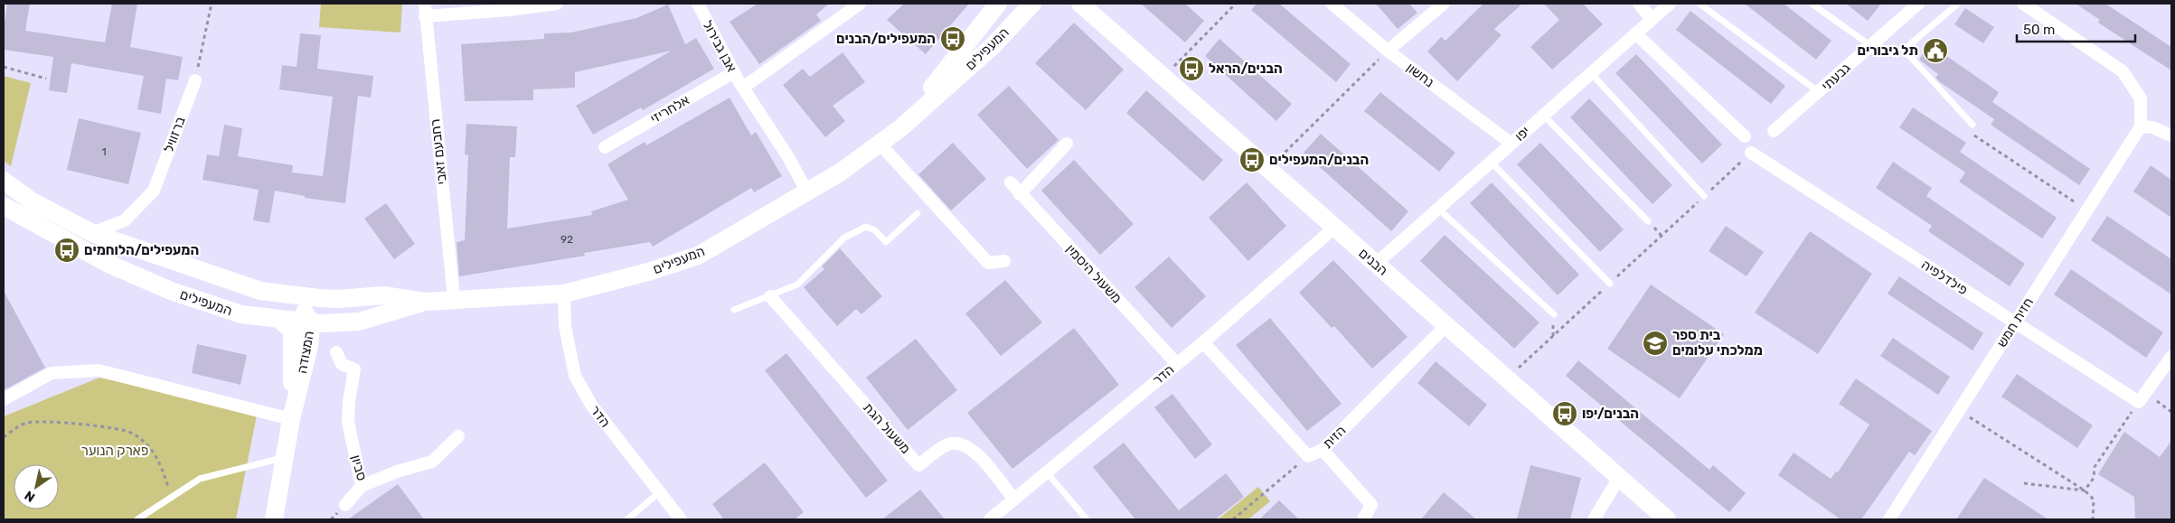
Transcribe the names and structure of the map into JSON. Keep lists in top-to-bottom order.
{
  "streets": {
    "street": [
      "אבן גבירול",
      "המעפילים",
      "נחשון",
      "גבעתי",
      "אלחריזי",
      "יפו",
      "ברזוויל",
      "רחבעם זאבי",
      "הבנים",
      "משעול היסמין",
      "פילדלפיה",
      "חזית חמש",
      "המצודה",
      "הדר",
      "משעול הגת",
      "הזית",
      "סביון"
    ]
  },
  "crossings": [
    ["אבן גבירול", "המעפילים"],
    ["אבן גבירול", "אלחריזי"],
    ["המעפילים", "ברזוויל"],
    ["המעפילים", "רחבעם זאבי"],
    ["המעפילים", "המצודה"],
    ["המעפילים", "הדר"],
    ["נחשון", "יפו"],
    ["יפו", "הבנים"],
    ["הבנים", "הדר"],
    ["הבנים", "הזית"],
    ["משעול היסמין", "הדר"],
    ["פילדלפיה", "חזית חמש"],
    ["הדר", "משעול הגת"],
    ["הדר", "הזית"]
  ],
  "parks": ["פארק הנוער"],
  "places": {
    "bus stop": [
      "המעפילים/הבנים",
      "הבנים/הראל",
      "הבנים/המעפילים",
      "המעפילים/הלוחמים",
      "הבנים/יפו"
    ],
    "public building": ["תל גיבורים"],
    "school or university": ["בית ספר ממלכתי עלומים"]
  },
  "house_numbers": ["1", "92"],
  "scale_bar": "50 m",
  "north": "bottom left"
}
